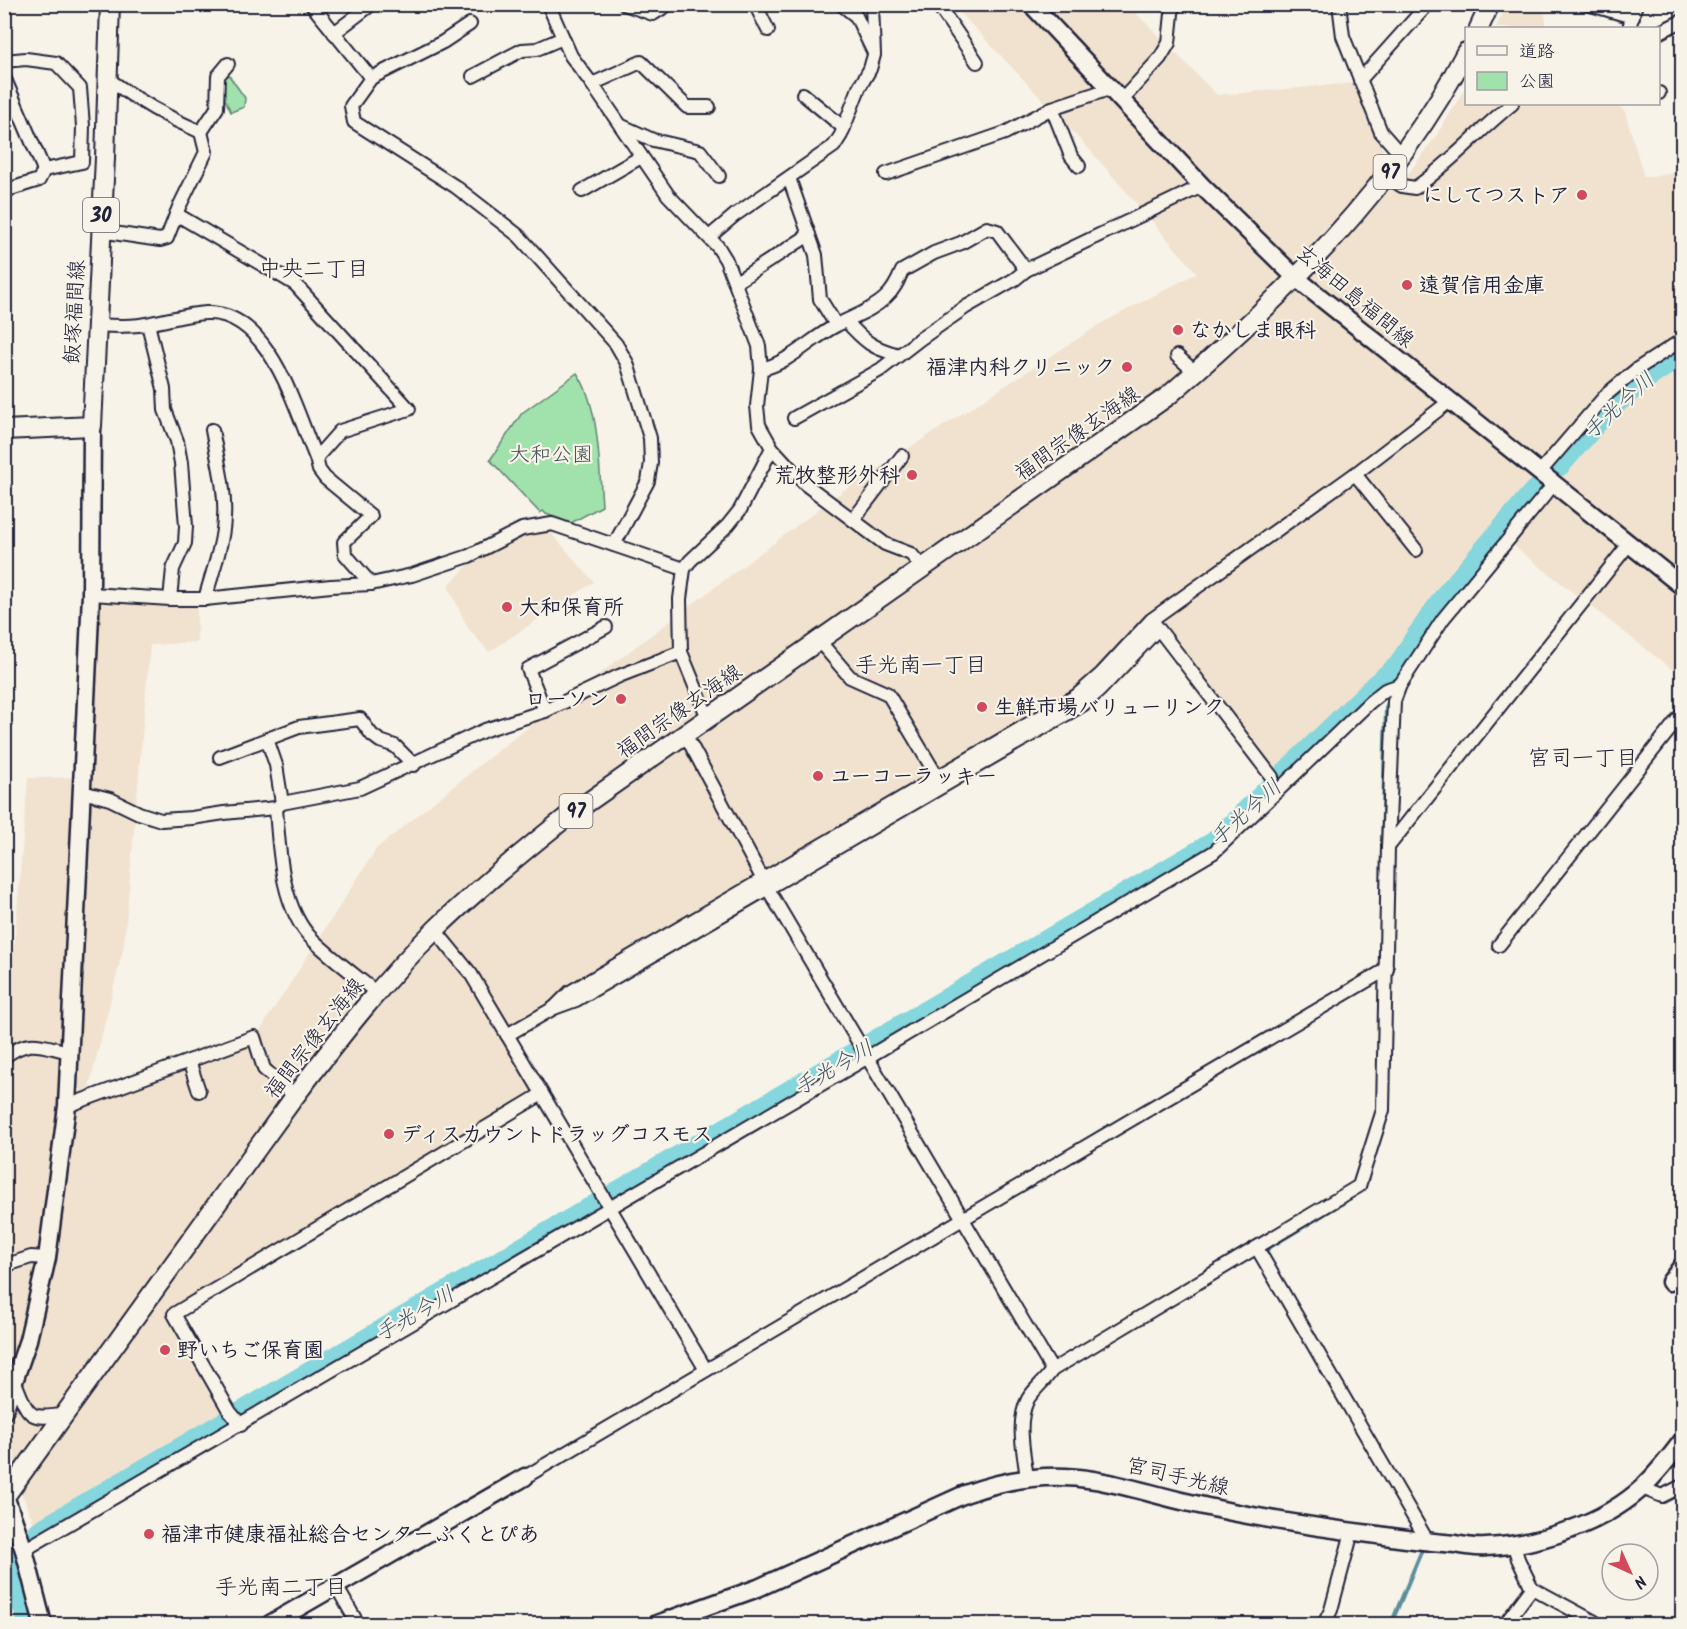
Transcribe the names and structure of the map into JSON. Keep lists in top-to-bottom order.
{
  "streets": {
    "main road": [
      "97",
      "30",
      "玄海田島福間線",
      "飯塚福間線",
      "福間宗像玄海線",
      "宮司手光線"
    ]
  },
  "crossings": [
    ["玄海田島福間線", "福間宗像玄海線"]
  ],
  "districts": [
    "中央二丁目",
    "手光南一丁目",
    "宮司一丁目",
    "手光南二丁目"
  ],
  "water": ["手光今川"],
  "parks": ["大和公園"],
  "places": [
    "にしてつストア",
    "遠賀信用金庫",
    "なかしま眼科",
    "福津内科クリニック",
    "荒牧整形外科",
    "大和保育所",
    "ローソン",
    "生鮮市場バリューリンク",
    "ユーコーラッキー",
    "ディスカウントドラッグコスモス",
    "野いちご保育園",
    "福津市健康福祉総合センターふくとぴあ"
  ],
  "legend": ["道路", "公園"],
  "north": "bottom right"
}
